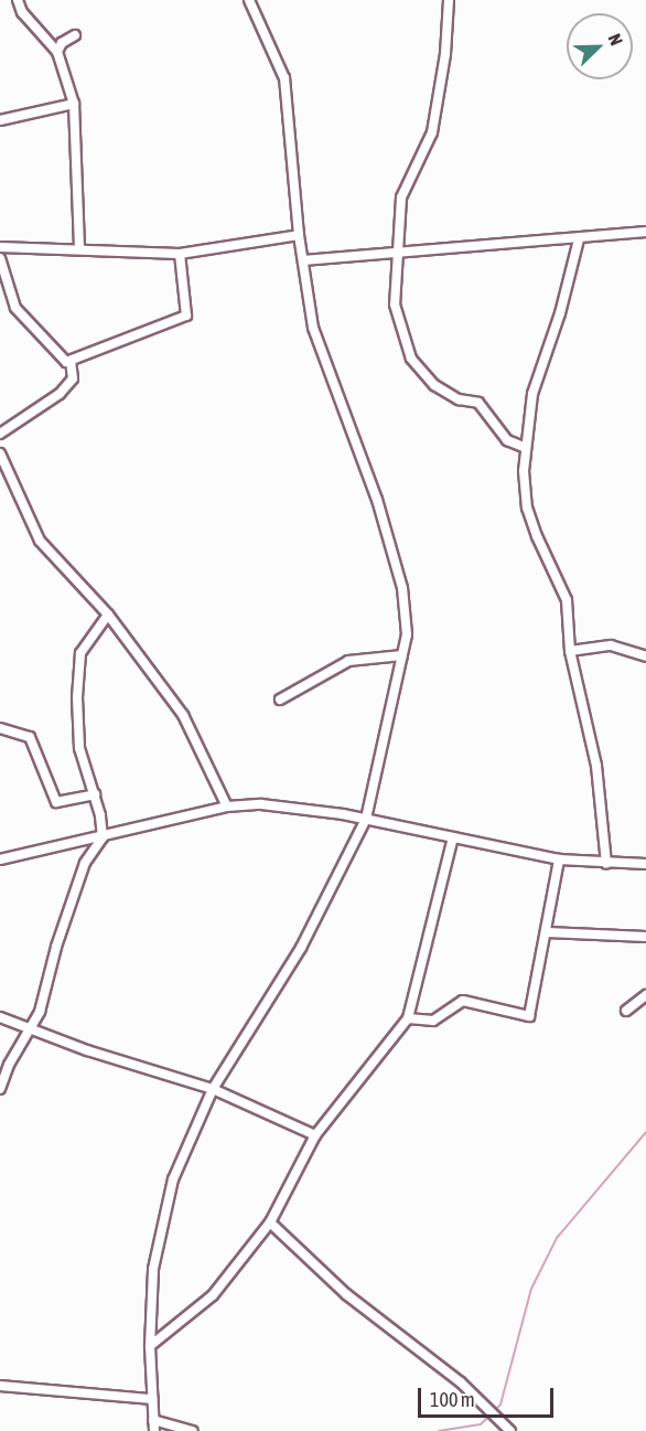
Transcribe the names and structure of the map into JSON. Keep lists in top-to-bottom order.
{
  "scale_bar": "100 m",
  "north": "top right"
}
